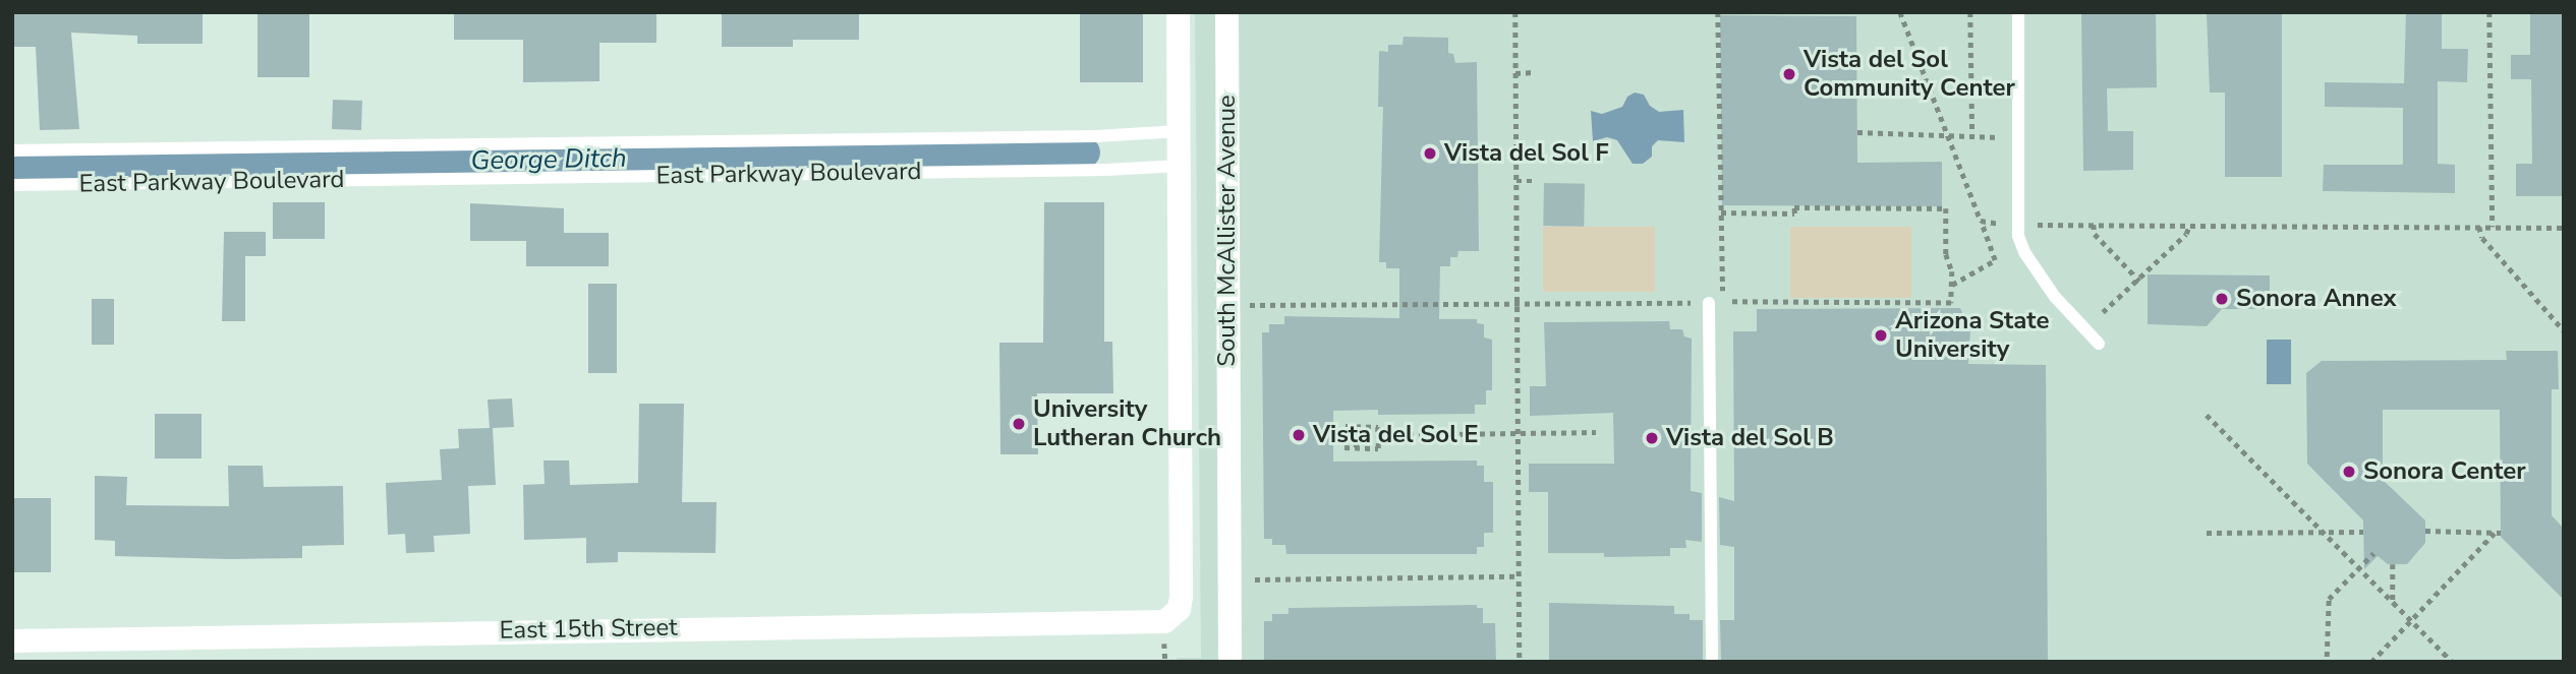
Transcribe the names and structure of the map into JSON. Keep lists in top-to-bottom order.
{
  "streets": {
    "street": ["South McAllister Avenue", "East 15th Street"],
    "lane": ["East Parkway Boulevard"]
  },
  "crossings": [
    ["East Parkway Boulevard", "South McAllister Avenue"],
    ["South McAllister Avenue", "East 15th Street"]
  ],
  "water": ["George Ditch"],
  "places": [
    "Vista del Sol Community Center",
    "Vista del Sol F",
    "Sonora Annex",
    "Arizona State University",
    "University Lutheran Church",
    "Vista del Sol E",
    "Vista del Sol B",
    "Sonora Center"
  ]
}
